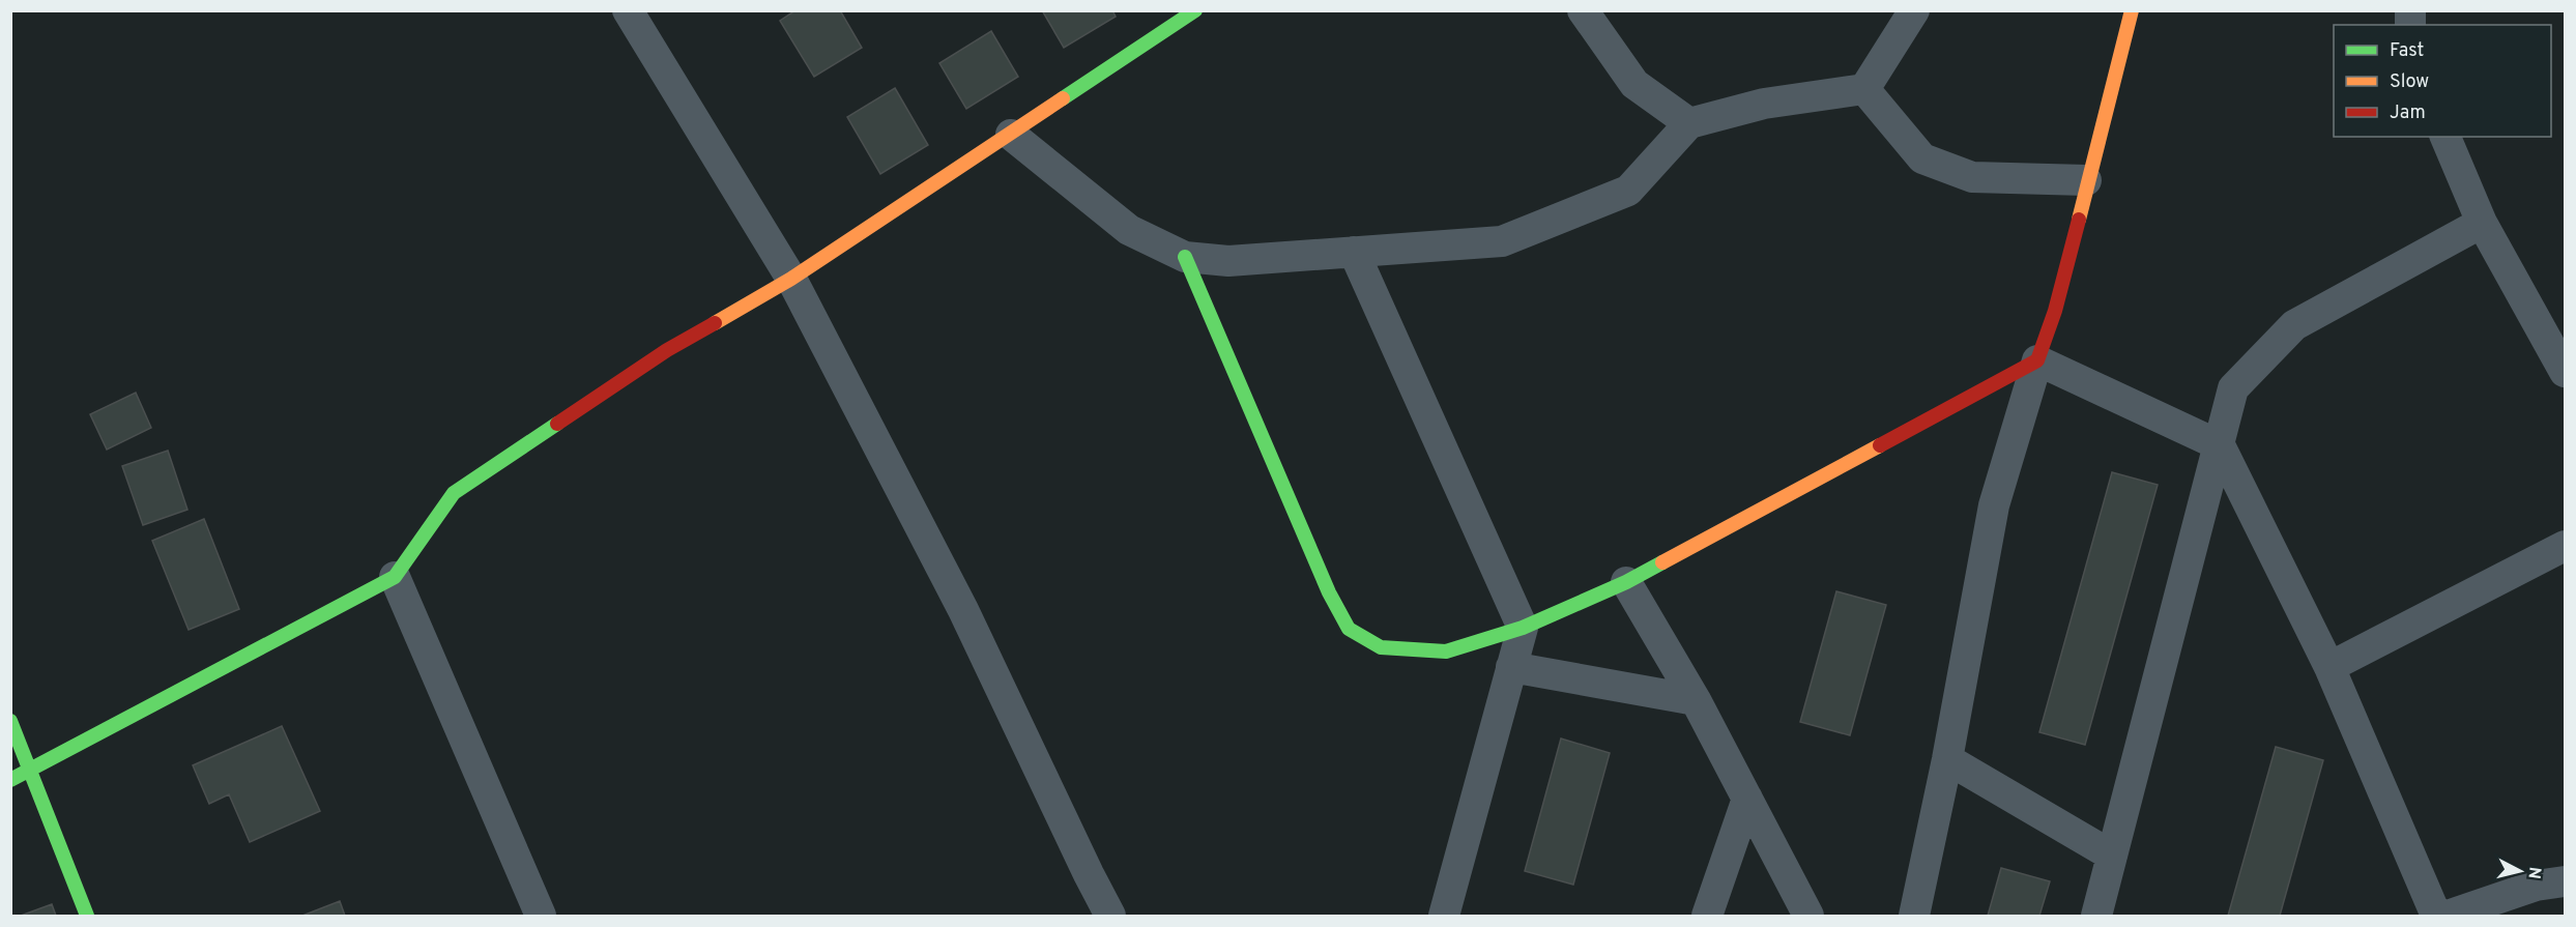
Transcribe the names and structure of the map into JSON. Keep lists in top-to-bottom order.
{
  "legend": ["Fast", "Slow", "Jam"],
  "north": "right"
}
